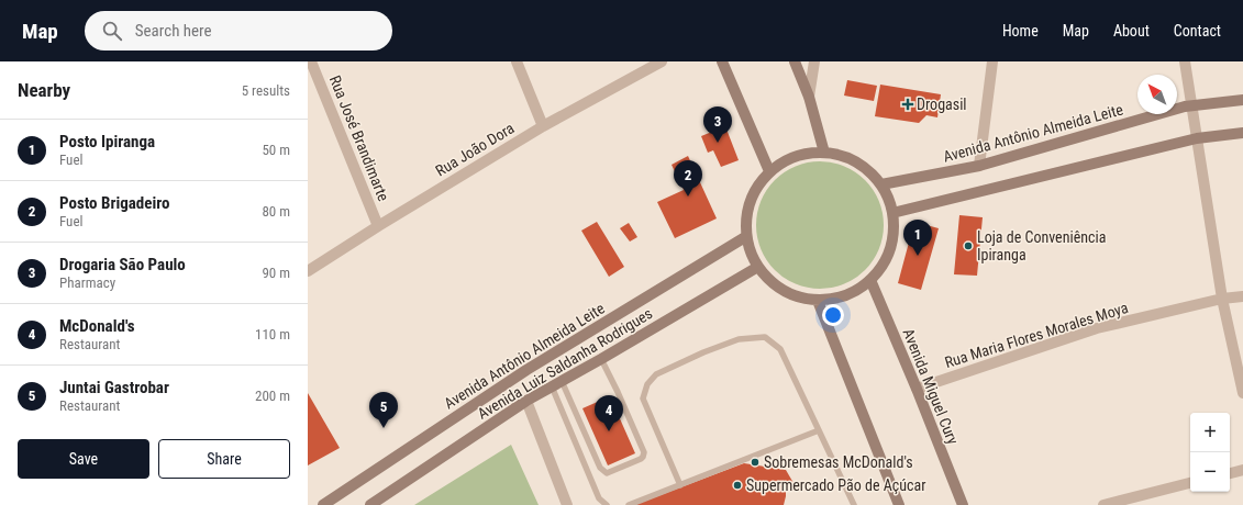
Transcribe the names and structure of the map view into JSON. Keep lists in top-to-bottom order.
{
  "streets": {
    "main road": ["Avenida Antônio Almeida Leite", "Avenida Luiz Saldanha Rodrigues", "Avenida Miguel Cury"],
    "street": ["Rua José Brandimarte", "Rua João Dora", "Rua Maria Flores Morales Moya"]
  },
  "crossings": [
    ["Avenida Antônio Almeida Leite", "Avenida Luiz Saldanha Rodrigues"],
    ["Avenida Antônio Almeida Leite", "Avenida Miguel Cury"],
    ["Rua José Brandimarte", "Rua João Dora"],
    ["Rua Maria Flores Morales Moya", "Avenida Miguel Cury"],
    ["Avenida Luiz Saldanha Rodrigues", "Avenida Miguel Cury"]
  ],
  "places": {
    "health": ["Drogasil"],
    "other": ["Loja de Conveniência Ipiranga", "Sobremesas McDonald's", "Supermercado Pão de Açúcar"]
  },
  "north": "top left",
  "page": {
    "header": "Map",
    "search": "Search here",
    "nav": [
      "Home",
      "Map",
      "About",
      "Contact"
    ],
    "heading": ["Nearby", "5 results"],
    "pins": [
      "3",
      "2",
      "1",
      "5",
      "4"
    ],
    "list": [
      {
        "mark": "1",
        "name": "Posto Ipiranga",
        "note": "Fuel",
        "value": "50 m"
      },
      {
        "mark": "2",
        "name": "Posto Brigadeiro",
        "note": "Fuel",
        "value": "80 m"
      },
      {
        "mark": "3",
        "name": "Drogaria São Paulo",
        "note": "Pharmacy",
        "value": "90 m"
      },
      {
        "mark": "4",
        "name": "McDonald's",
        "note": "Restaurant",
        "value": "110 m"
      },
      {
        "mark": "5",
        "name": "Juntai Gastrobar",
        "note": "Restaurant",
        "value": "200 m"
      }
    ],
    "map_buttons": ["+", "−"],
    "buttons": ["Save", "Share"]
  }
}
